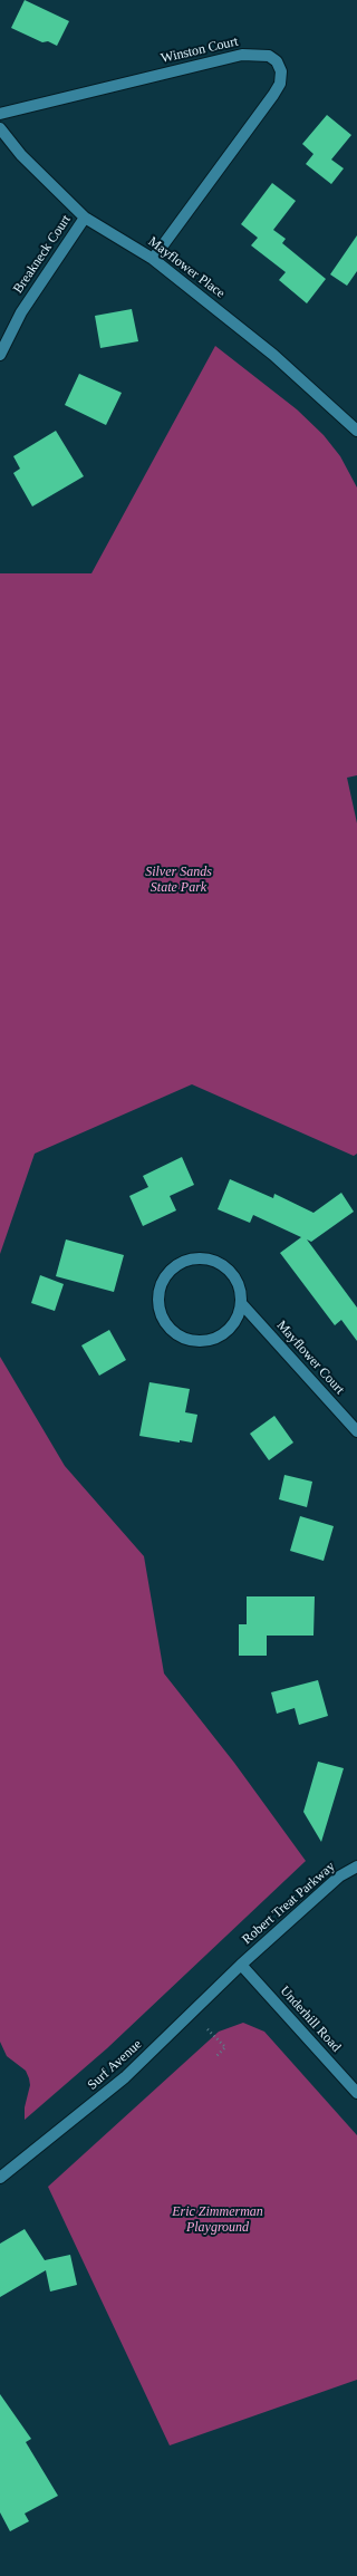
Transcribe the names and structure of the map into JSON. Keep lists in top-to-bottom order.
{
  "streets": {
    "street": [
      "Winston Court",
      "Breakneck Court",
      "Mayflower Place",
      "Mayflower Court",
      "Robert Treat Parkway",
      "Underhill Road",
      "Surf Avenue"
    ]
  },
  "crossings": [
    ["Winston Court", "Mayflower Place"],
    ["Breakneck Court", "Mayflower Place"],
    ["Robert Treat Parkway", "Underhill Road"],
    ["Robert Treat Parkway", "Surf Avenue"],
    ["Underhill Road", "Surf Avenue"]
  ],
  "parks": ["Silver Sands State Park", "Eric Zimmerman Playground"]
}
